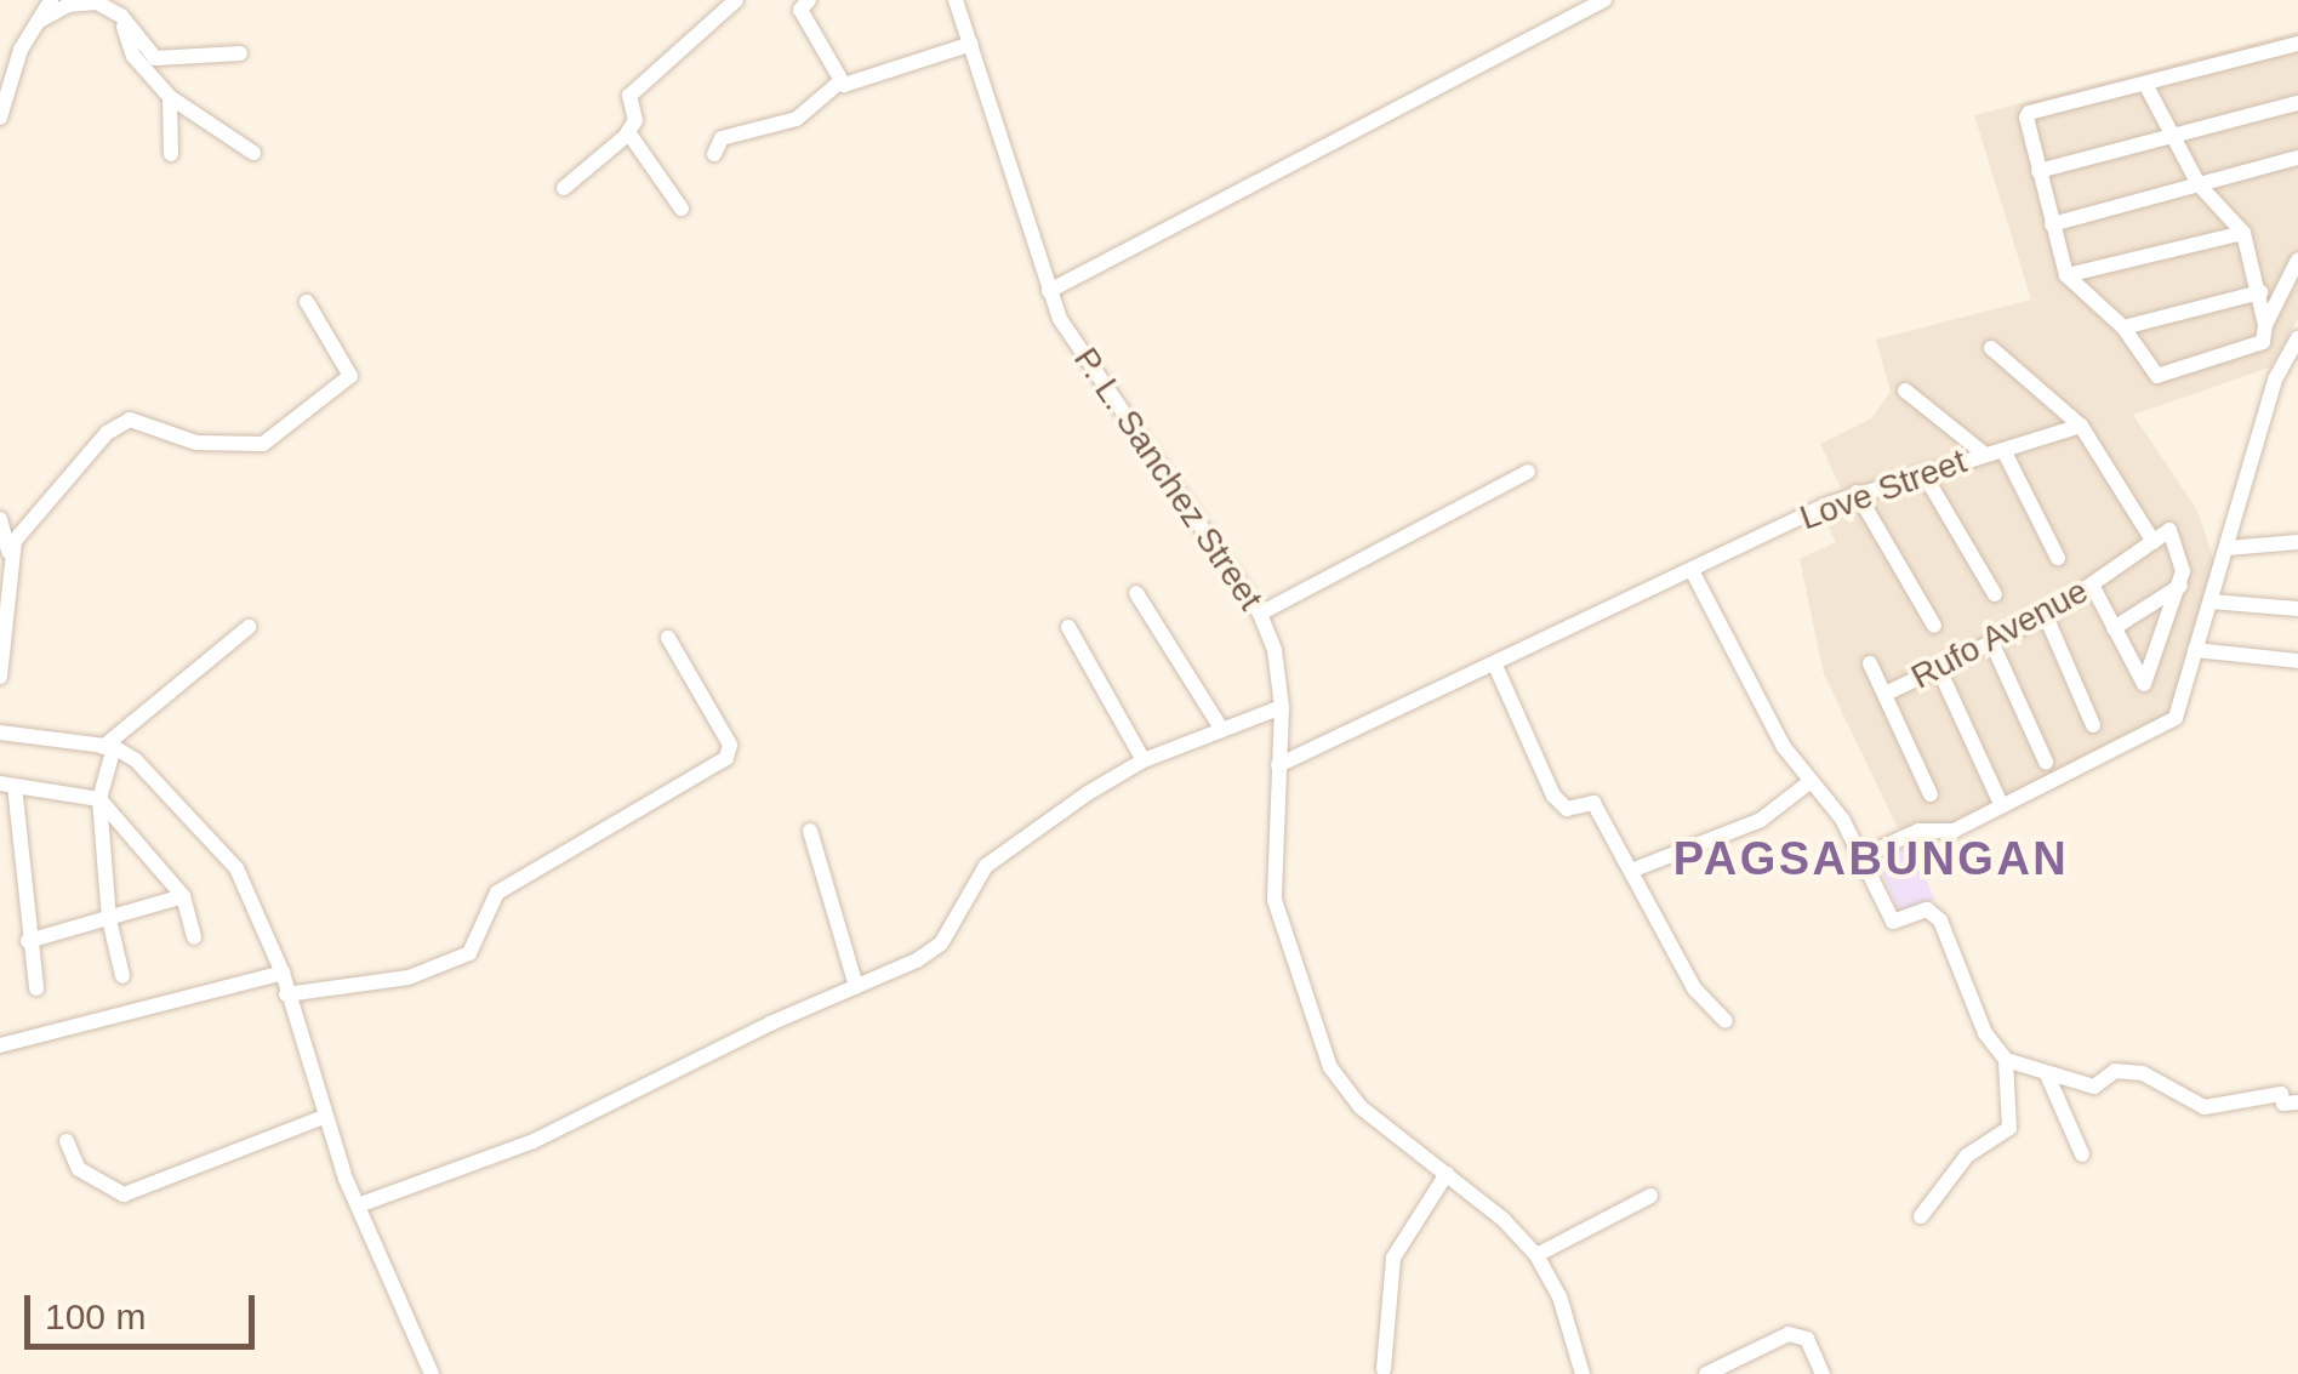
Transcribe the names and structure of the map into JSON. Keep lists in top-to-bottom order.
{
  "streets": {
    "street": ["P. L. Sanchez Street", "Love Street", "Rufo Avenue"]
  },
  "crossings": [
    ["P. L. Sanchez Street", "Love Street"]
  ],
  "districts": ["PAGSABUNGAN"],
  "scale_bar": "100 m"
}
